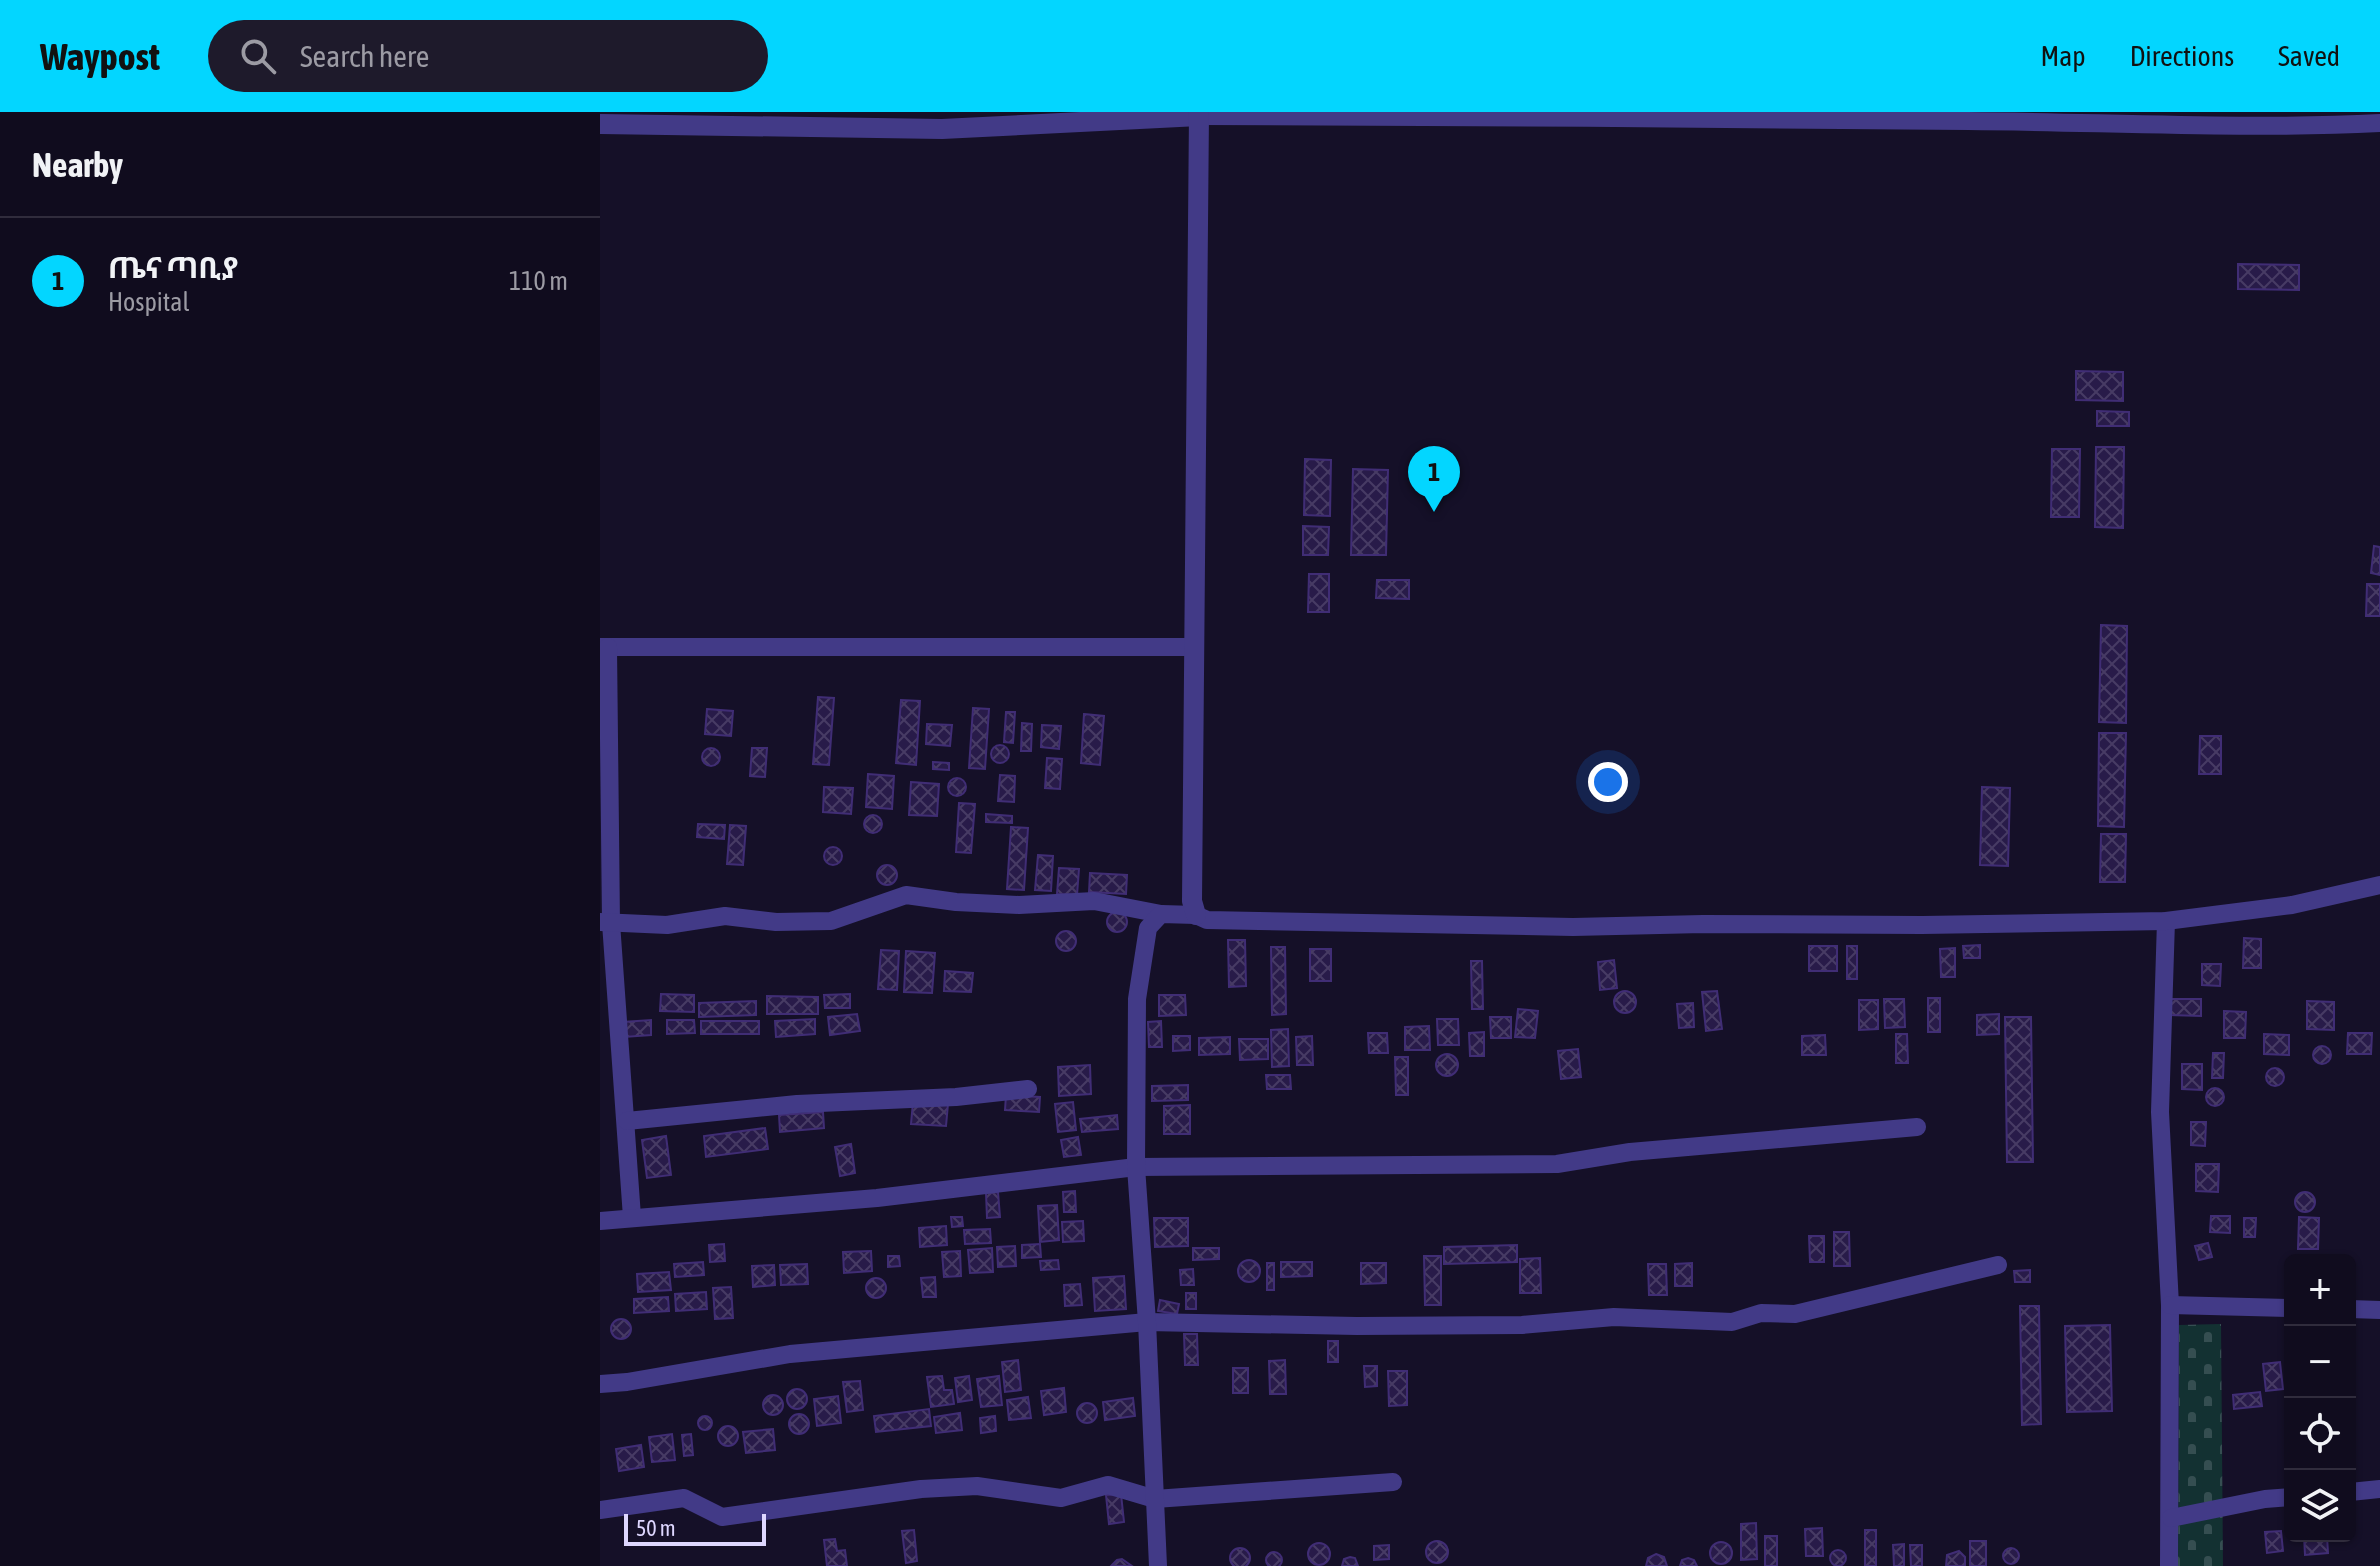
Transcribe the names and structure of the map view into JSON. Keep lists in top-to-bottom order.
{
  "scale_bar": "50 m",
  "page": {
    "header": "Waypost",
    "search": "Search here",
    "nav": ["Map", "Directions", "Saved"],
    "heading": "Nearby",
    "list": [
      {
        "mark": "1",
        "name": "ጤና ጣቢያ",
        "note": "Hospital",
        "value": "110 m"
      }
    ],
    "pins": "1",
    "map_buttons": ["+", "−"],
    "scale": "50 m"
  }
}
